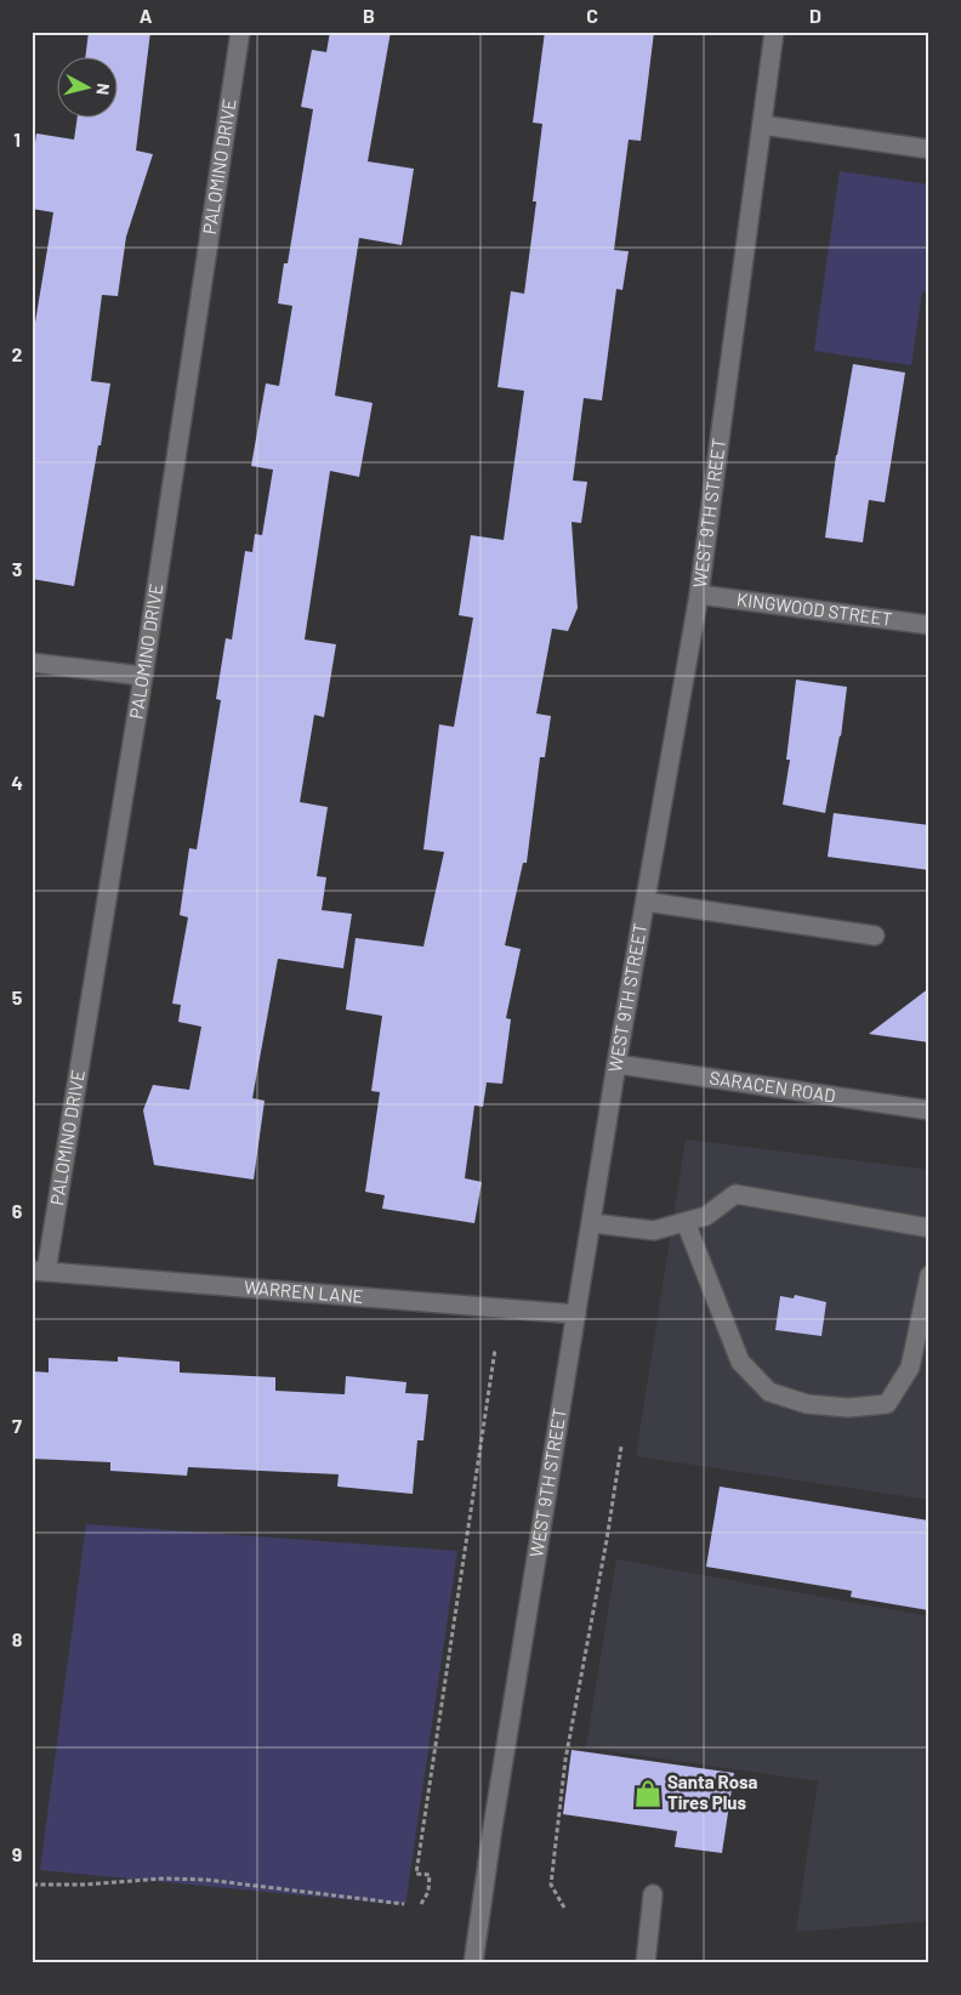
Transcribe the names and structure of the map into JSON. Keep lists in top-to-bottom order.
{
  "streets": {
    "street": [
      "PALOMINO DRIVE",
      "WEST 9TH STREET",
      "KINGWOOD STREET",
      "SARACEN ROAD",
      "WARREN LANE"
    ]
  },
  "crossings": [
    ["PALOMINO DRIVE", "WARREN LANE"],
    ["WEST 9TH STREET", "KINGWOOD STREET"],
    ["WEST 9TH STREET", "SARACEN ROAD"],
    ["WEST 9TH STREET", "WARREN LANE"]
  ],
  "places": {
    "shop": ["Santa Rosa Tires Plus"]
  },
  "north": "right",
  "grid": {
    "columns": [
      "A",
      "B",
      "C",
      "D"
    ],
    "rows": [
      "1",
      "2",
      "3",
      "4",
      "5",
      "6",
      "7",
      "8",
      "9"
    ]
  }
}
